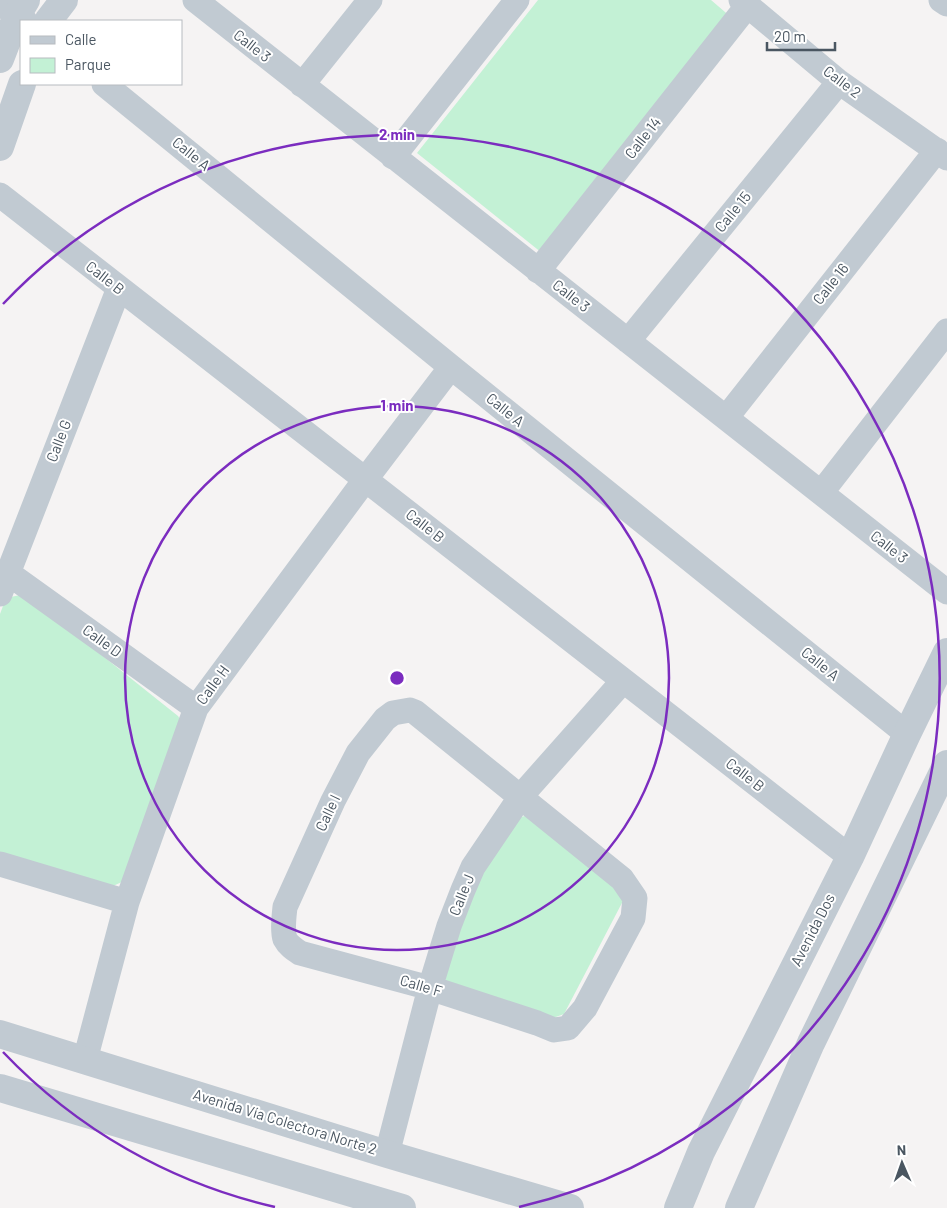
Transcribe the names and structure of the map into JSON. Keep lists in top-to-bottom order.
{
  "streets": {
    "street": [
      "Calle 3",
      "Calle 2",
      "Calle 14",
      "Calle A",
      "Calle 15",
      "Calle B",
      "Calle 16",
      "Calle G",
      "Calle D",
      "Calle H",
      "Calle I",
      "Calle J",
      "Avenida Dos",
      "Calle F",
      "Avenida Vía Colectora Norte 2"
    ]
  },
  "crossings": [
    ["Calle 3", "Calle 14"],
    ["Calle 3", "Calle 15"],
    ["Calle 3", "Calle 16"],
    ["Calle 2", "Calle 14"],
    ["Calle 2", "Calle 15"],
    ["Calle 2", "Calle 16"],
    ["Calle A", "Calle H"],
    ["Calle A", "Avenida Dos"],
    ["Calle B", "Calle G"],
    ["Calle B", "Calle H"],
    ["Calle B", "Calle J"],
    ["Calle B", "Avenida Dos"],
    ["Calle G", "Calle D"],
    ["Calle D", "Calle H"],
    ["Calle H", "Avenida Vía Colectora Norte 2"],
    ["Calle I", "Calle J"],
    ["Calle I", "Calle F"],
    ["Calle J", "Calle F"],
    ["Calle J", "Avenida Vía Colectora Norte 2"]
  ],
  "legend": ["Calle", "Parque"],
  "scale_bar": "20 m",
  "north": "top",
  "rings": ["2 min", "1 min"]
}
